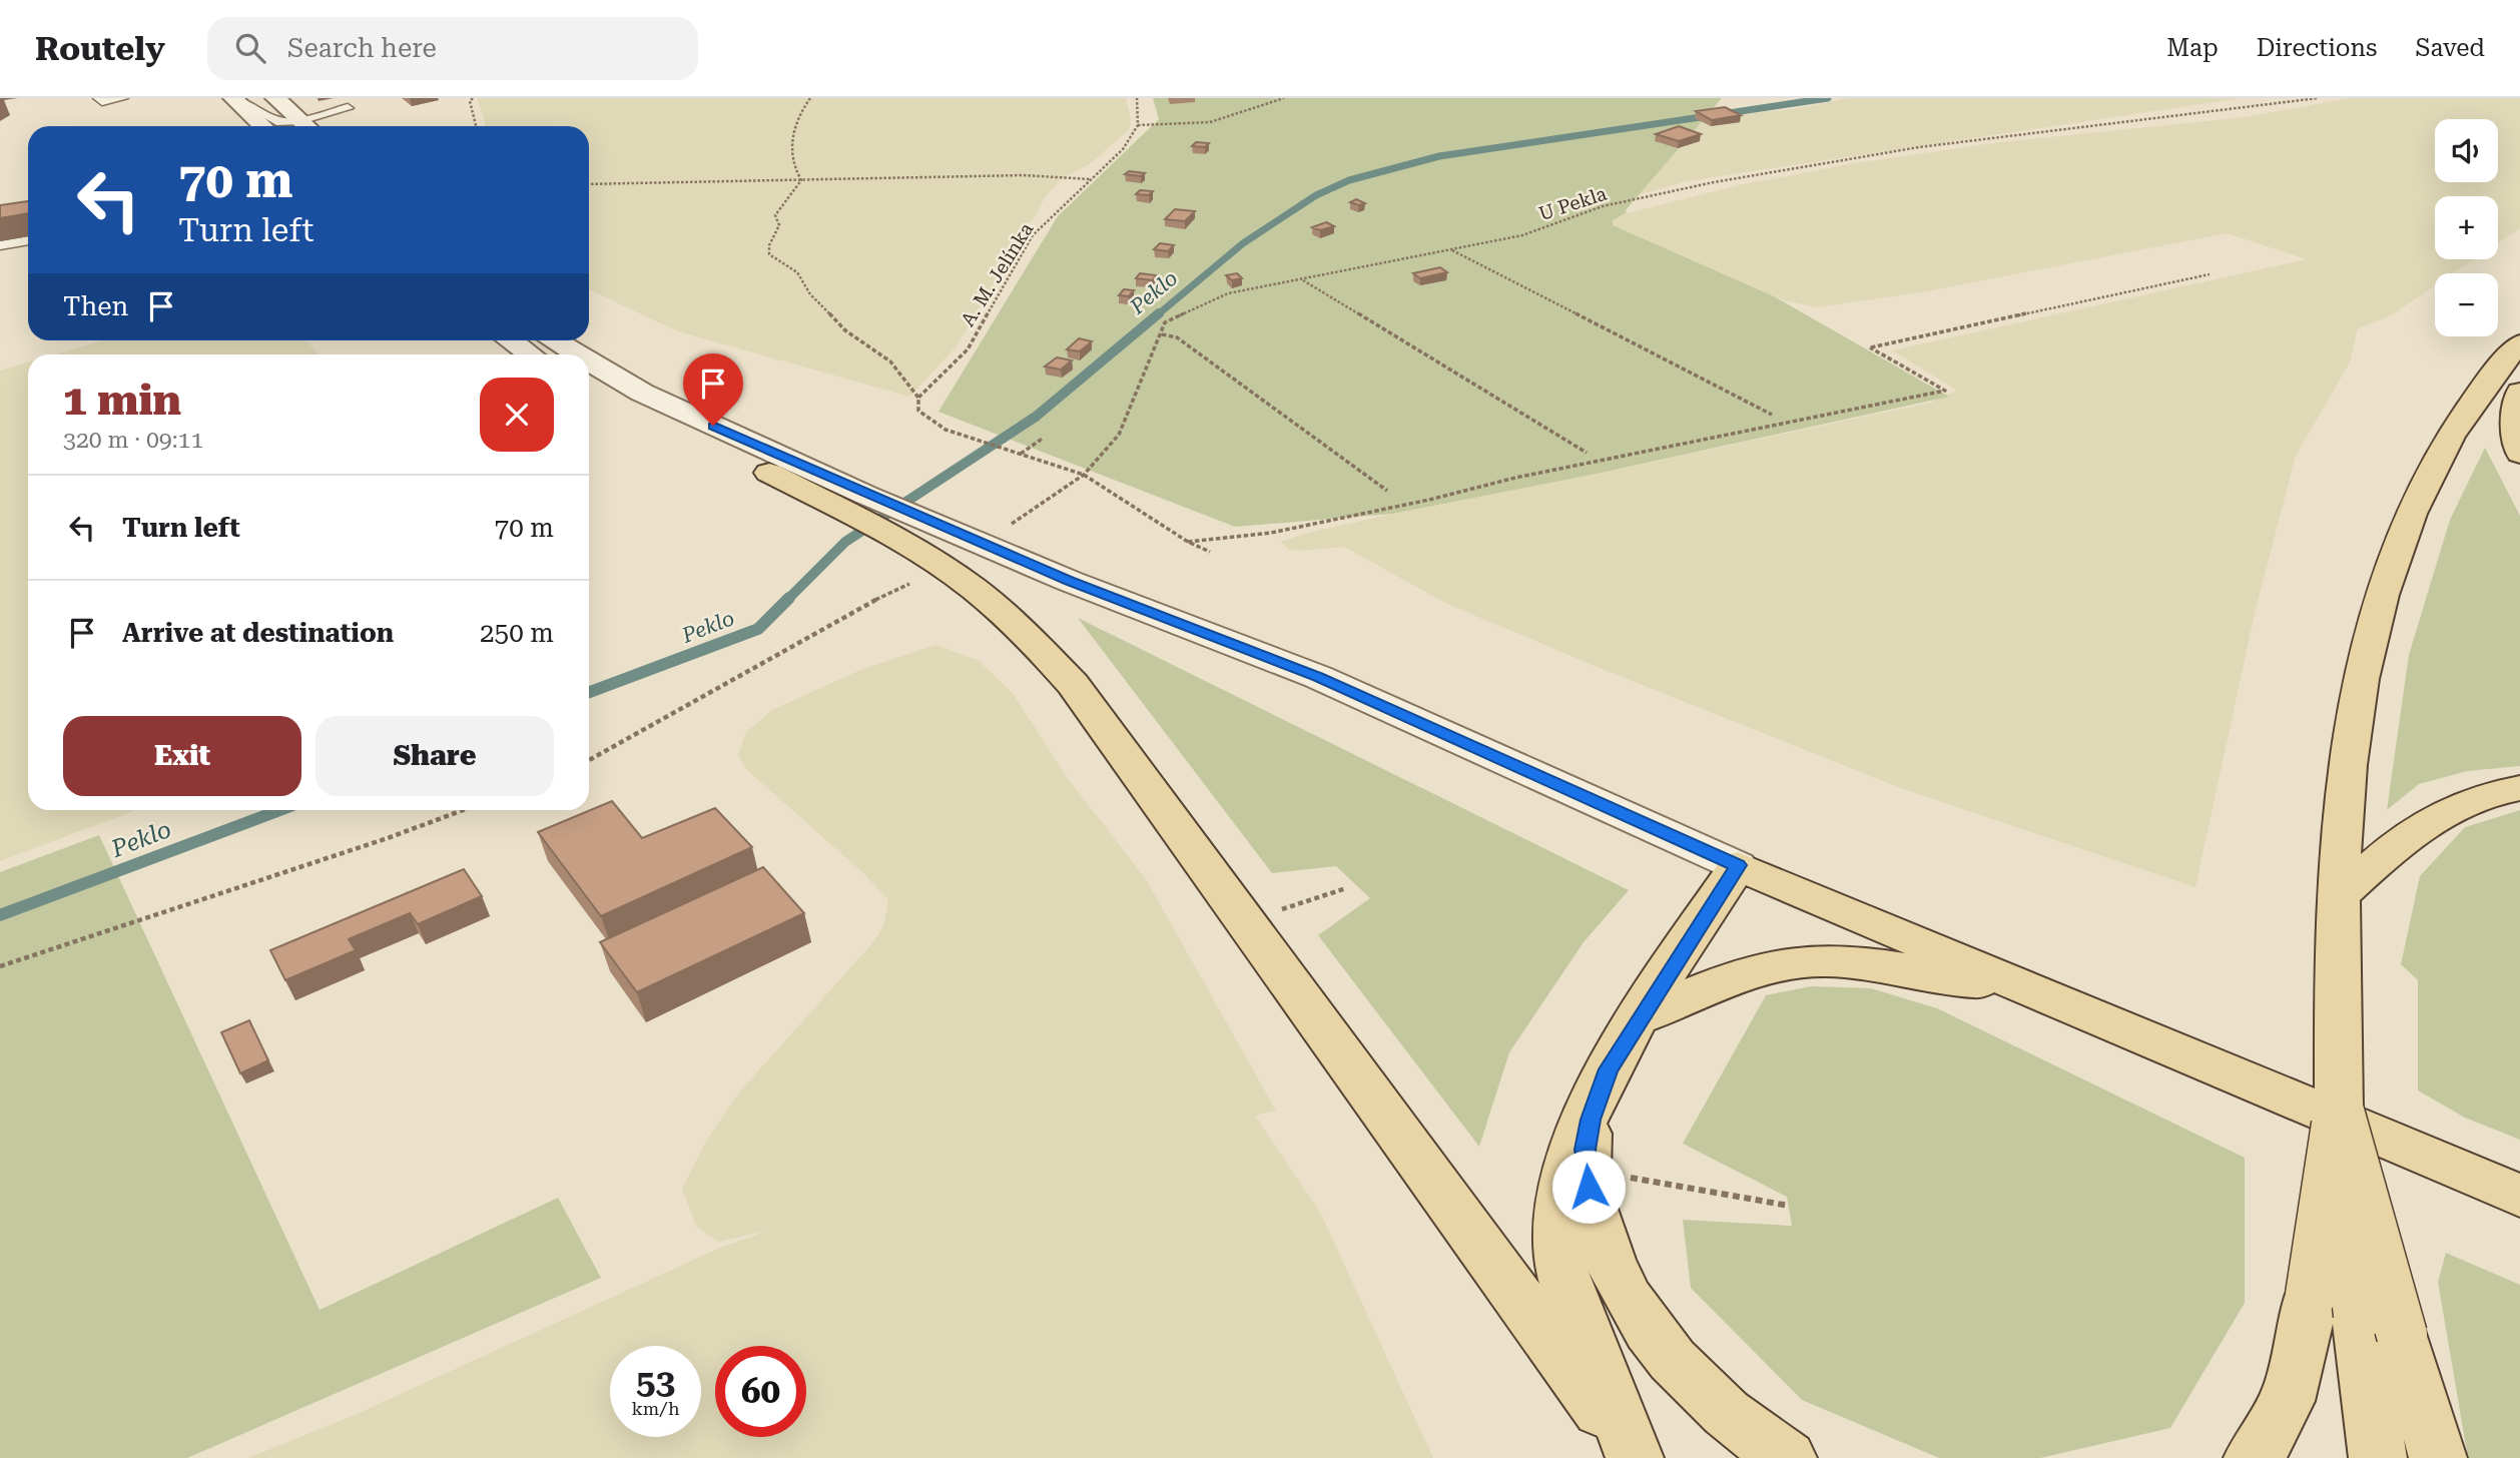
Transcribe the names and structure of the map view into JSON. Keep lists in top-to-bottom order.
{
  "streets": {
    "path": ["U Pekla", "A. M. Jelínka"]
  },
  "water": ["Peklo"],
  "page": {
    "header": "Routely",
    "search": "Search here",
    "nav": ["Map", "Directions", "Saved"],
    "map_buttons": ["+", "−"],
    "turn": ["70 m", "Turn left"],
    "then": "Then",
    "heading": ["1 min", "320 m · 09:11"],
    "list": [
      {
        "name": "Turn left",
        "value": "70 m"
      },
      {
        "name": "Arrive at destination",
        "value": "250 m"
      }
    ],
    "buttons": ["Exit", "Share"],
    "speed": "53 km/h",
    "limit": "60"
  }
}
